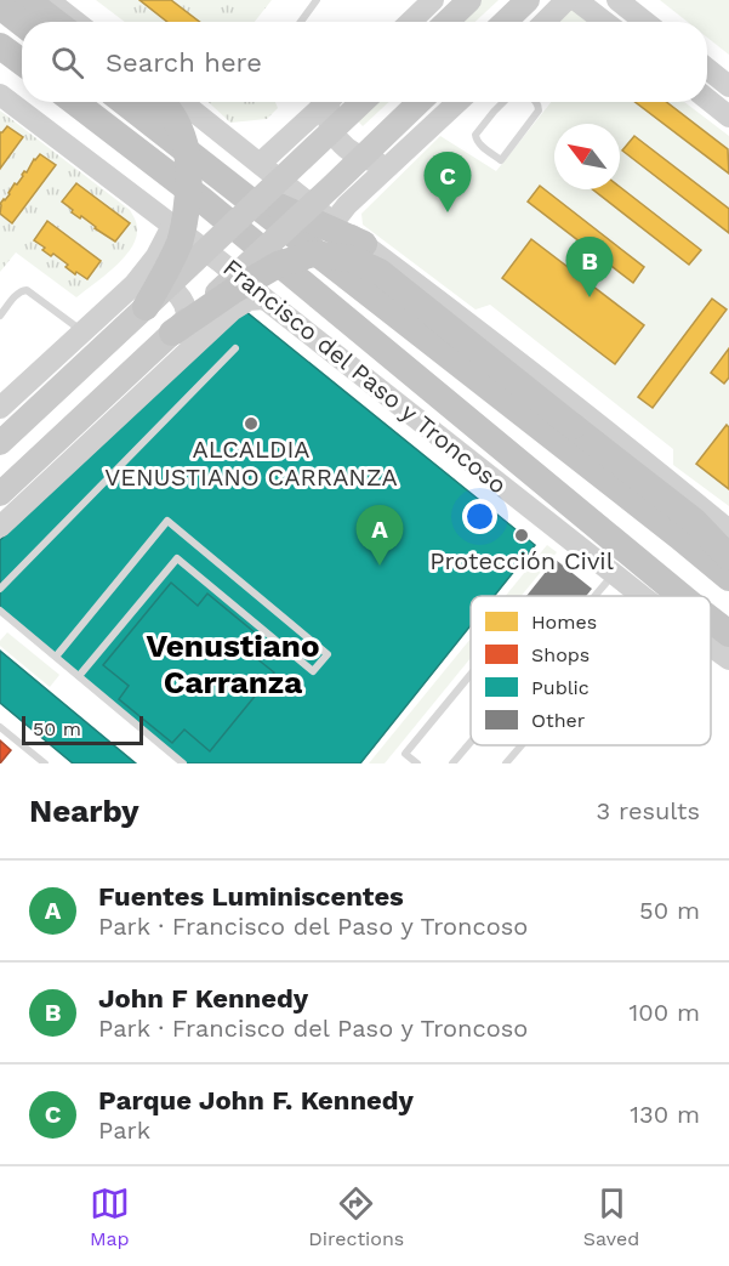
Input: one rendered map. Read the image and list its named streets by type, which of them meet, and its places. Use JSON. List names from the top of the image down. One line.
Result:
{"streets":{"highway":["Francisco del Paso y Troncoso"]},"districts":["Venustiano Carranza"],"places":["ALCALDIA VENUSTIANO CARRANZA","Protección Civil"],"legend":["Homes","Shops","Public","Other"],"scale_bar":"50 m","north":"top left","page":{"search":"Search here","pins":["C","B","A"],"scale":"50 m","heading":["Nearby","3 results"],"list":[{"mark":"A","name":"Fuentes Luminiscentes","note":"Park · Francisco del Paso y Troncoso","value":"50 m"},{"mark":"B","name":"John F Kennedy","note":"Park · Francisco del Paso y Troncoso","value":"100 m"},{"mark":"C","name":"Parque John F. Kennedy","note":"Park","value":"130 m"}],"nav":["Map","Directions","Saved"]}}
